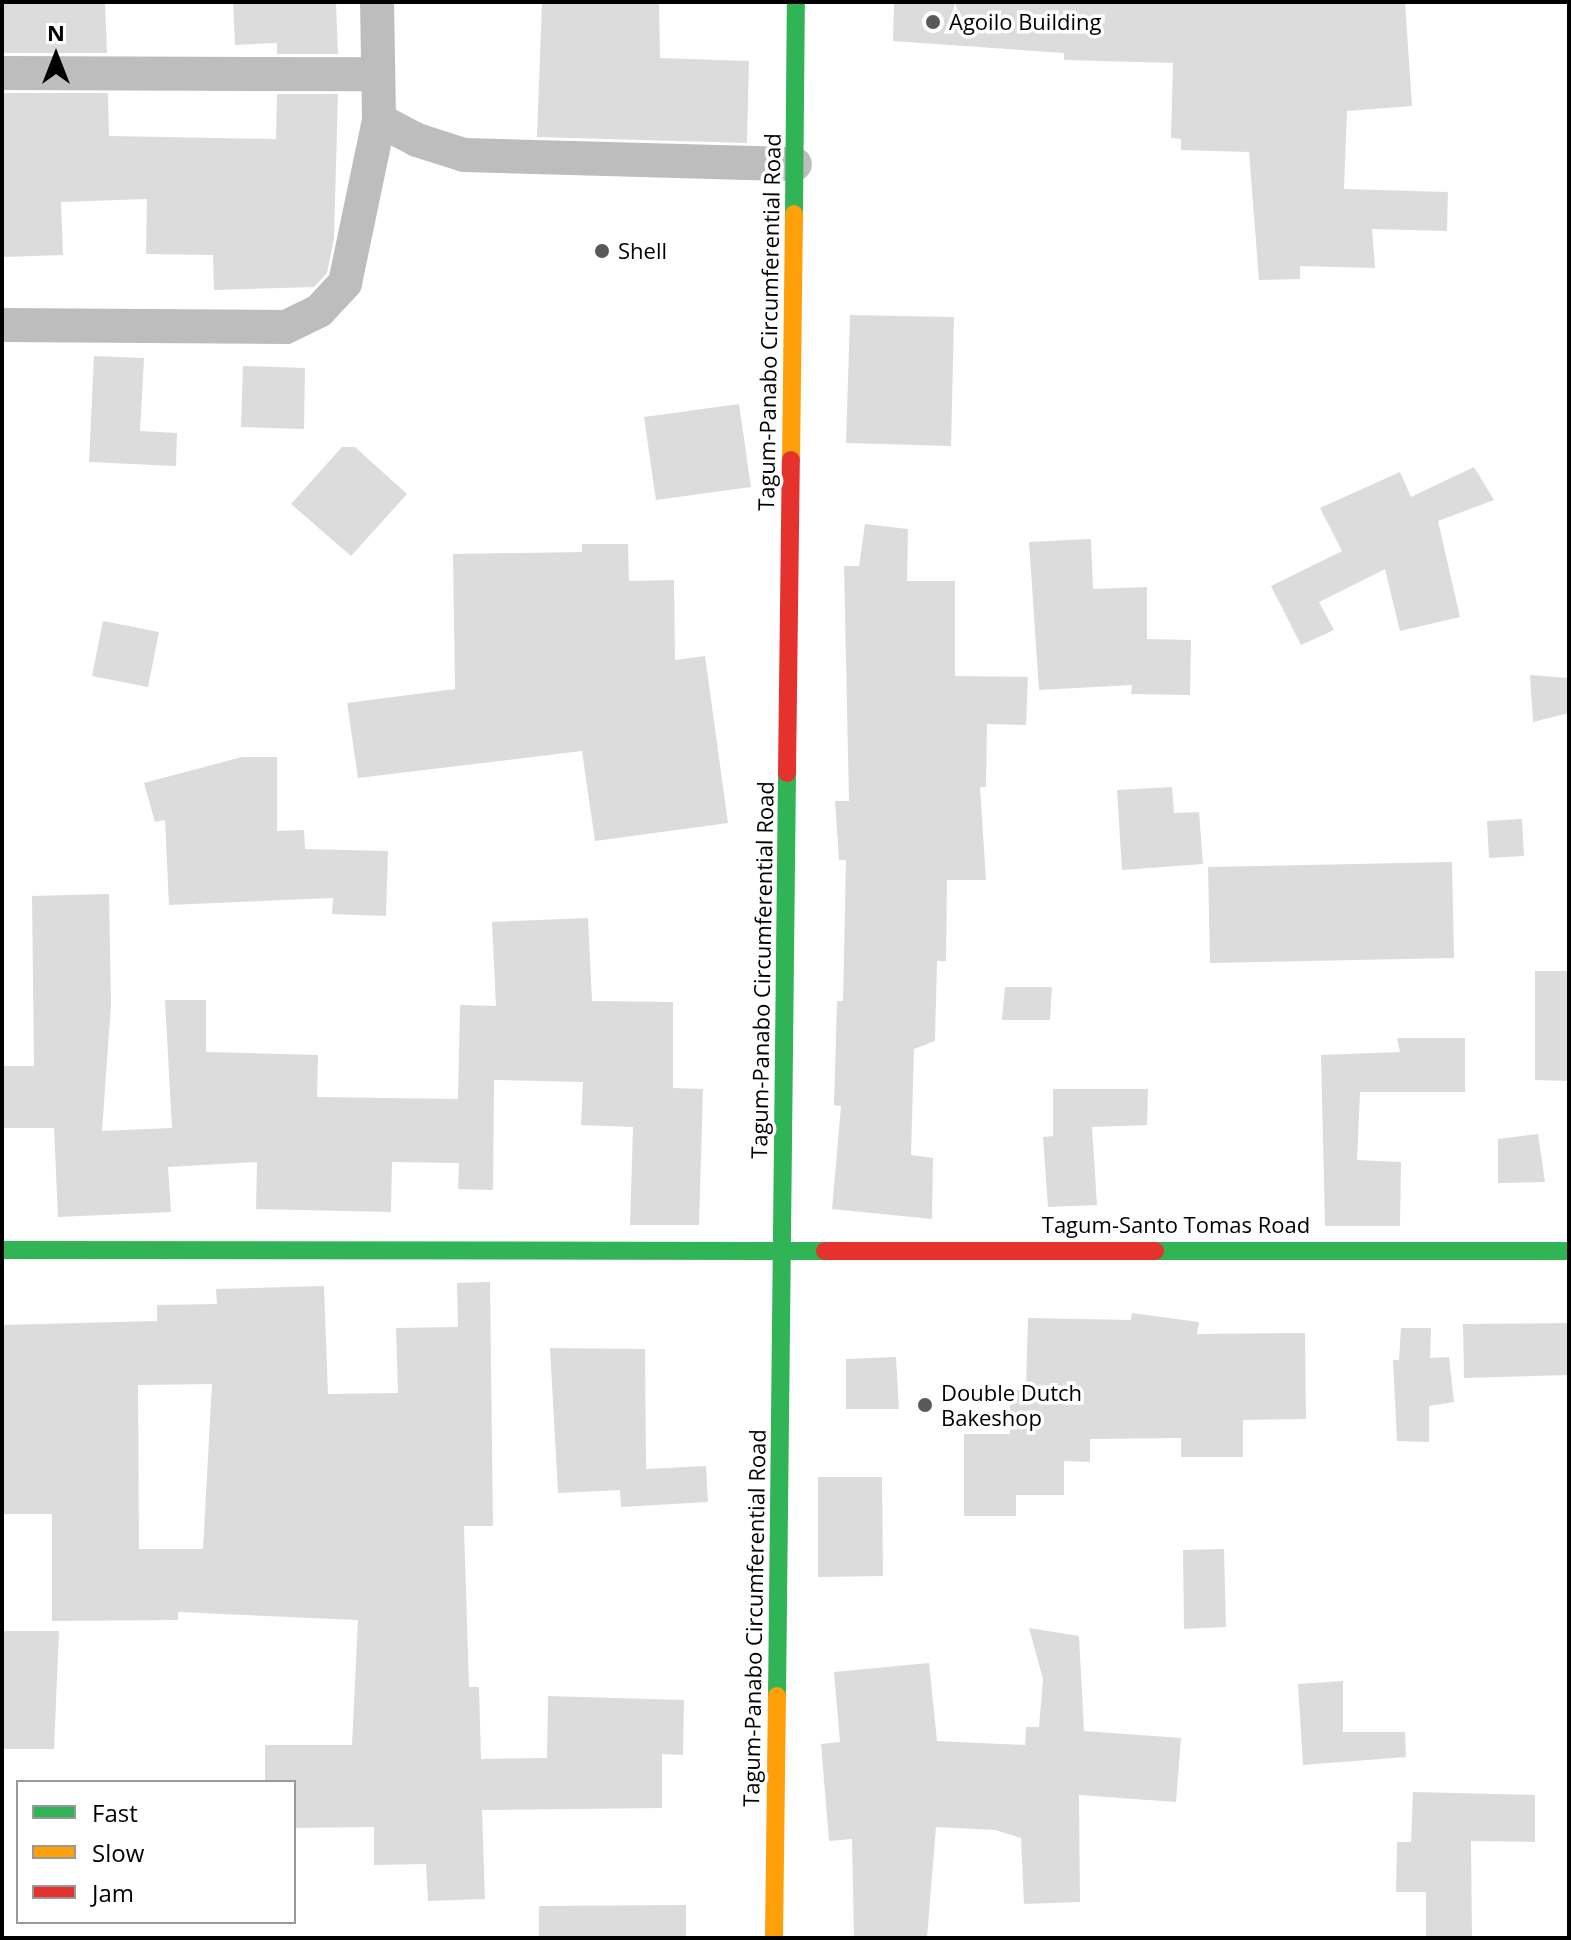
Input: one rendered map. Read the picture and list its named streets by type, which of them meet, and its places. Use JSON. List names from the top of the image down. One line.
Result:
{"streets":{"main road":["Tagum-Panabo Circumferential Road","Tagum-Santo Tomas Road"]},"crossings":[["Tagum-Panabo Circumferential Road","Tagum-Santo Tomas Road"]],"places":["Agoilo Building","Shell","Double Dutch Bakeshop"],"legend":["Fast","Slow","Jam"],"north":"top"}
